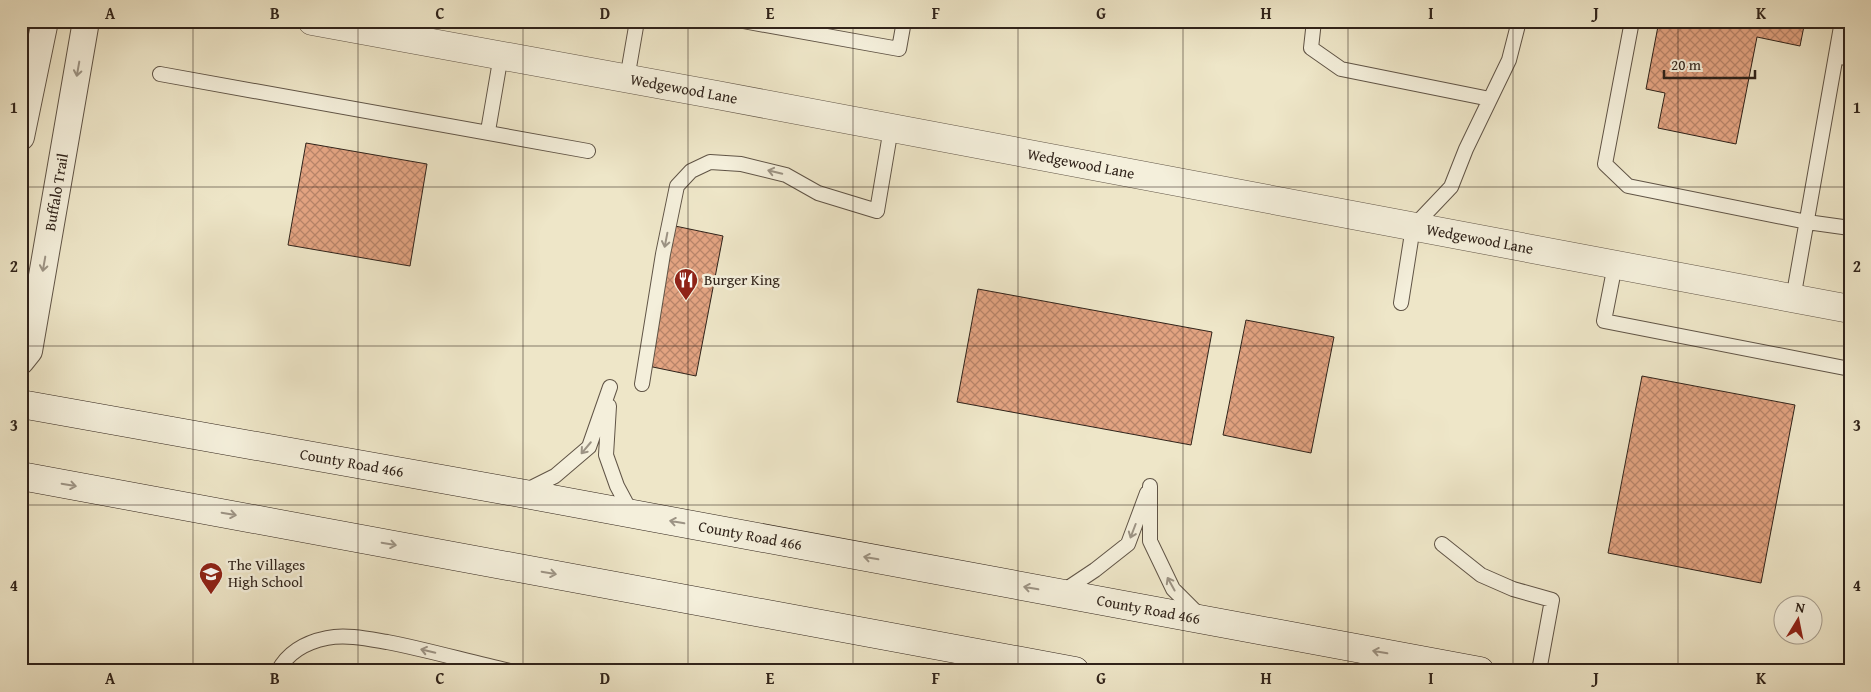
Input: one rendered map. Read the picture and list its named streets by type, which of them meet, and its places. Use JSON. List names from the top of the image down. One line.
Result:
{"streets":{"main road":["Wedgewood Lane","County Road 466"],"street":["Buffalo Trail"]},"places":{"restaurant":["Burger King"],"school or university":["The Villages High School"]},"scale_bar":"20 m","north":"top","grid":{"columns":["A","B","C","D","E","F","G","H","I","J","K"],"rows":["1","2","3","4"]}}
